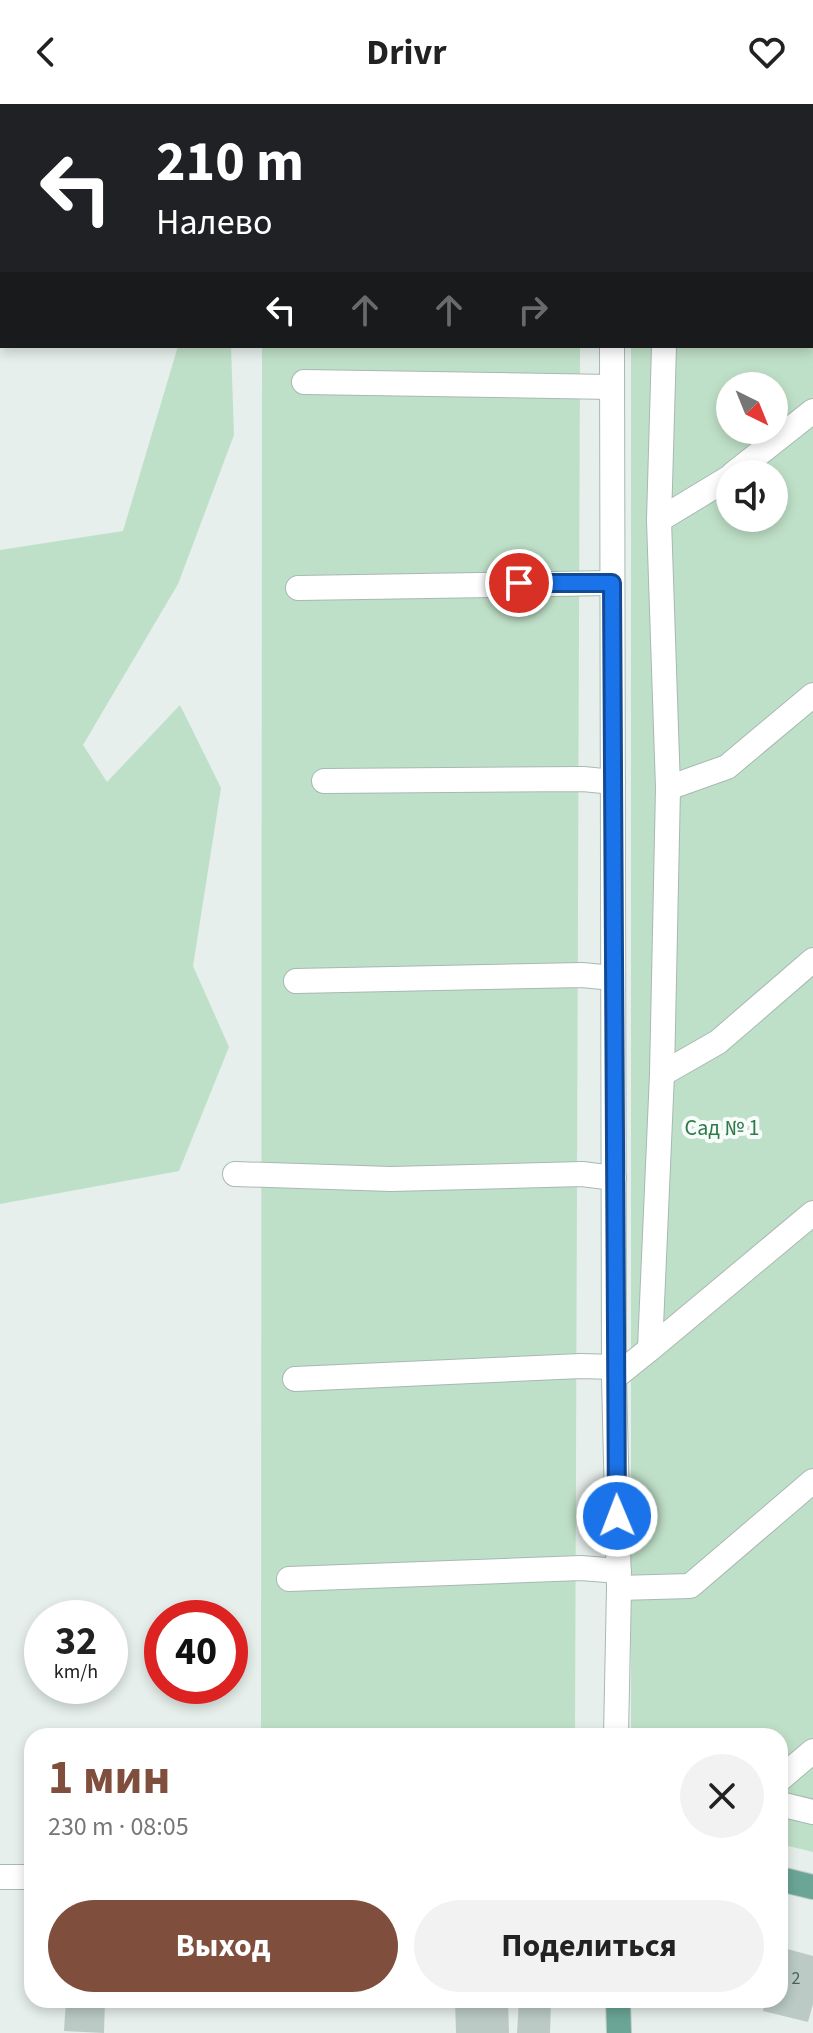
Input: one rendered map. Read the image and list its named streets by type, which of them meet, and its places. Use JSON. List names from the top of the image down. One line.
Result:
{"parks":["Сад № 1"],"house_numbers":["2"],"north":"bottom right","page":{"header":"Drivr","turn":["210 m","Налево"],"speed":"32 km/h","limit":"40","heading":["1 мин","230 m · 08:05"],"buttons":["Выход","Поделиться"]}}
